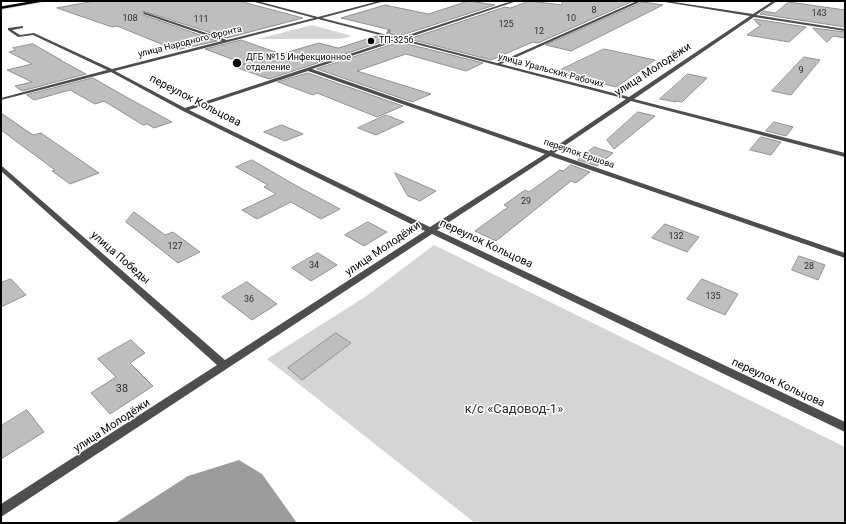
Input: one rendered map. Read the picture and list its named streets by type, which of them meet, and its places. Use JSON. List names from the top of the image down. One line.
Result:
{"streets":{"street":["улица Народного Фронта","улица Молодёжи","улица Уральских Рабочих","переулок Кольцова","переулок Ершова","улица Победы"]},"crossings":[["улица Народного Фронта","улица Уральских Рабочих"],["улица Народного Фронта","переулок Кольцова"],["улица Молодёжи","улица Уральских Рабочих"],["улица Молодёжи","переулок Кольцова"],["улица Молодёжи","переулок Ершова"],["улица Молодёжи","улица Победы"]],"parks":["к/с «Садовод-1»"],"places":["ТП-3256","ДГБ №15 Инфекционное отделение"],"house_numbers":["8","143","108","10","111","125","12","9","29","132","127","34","28","135","36","38"]}
